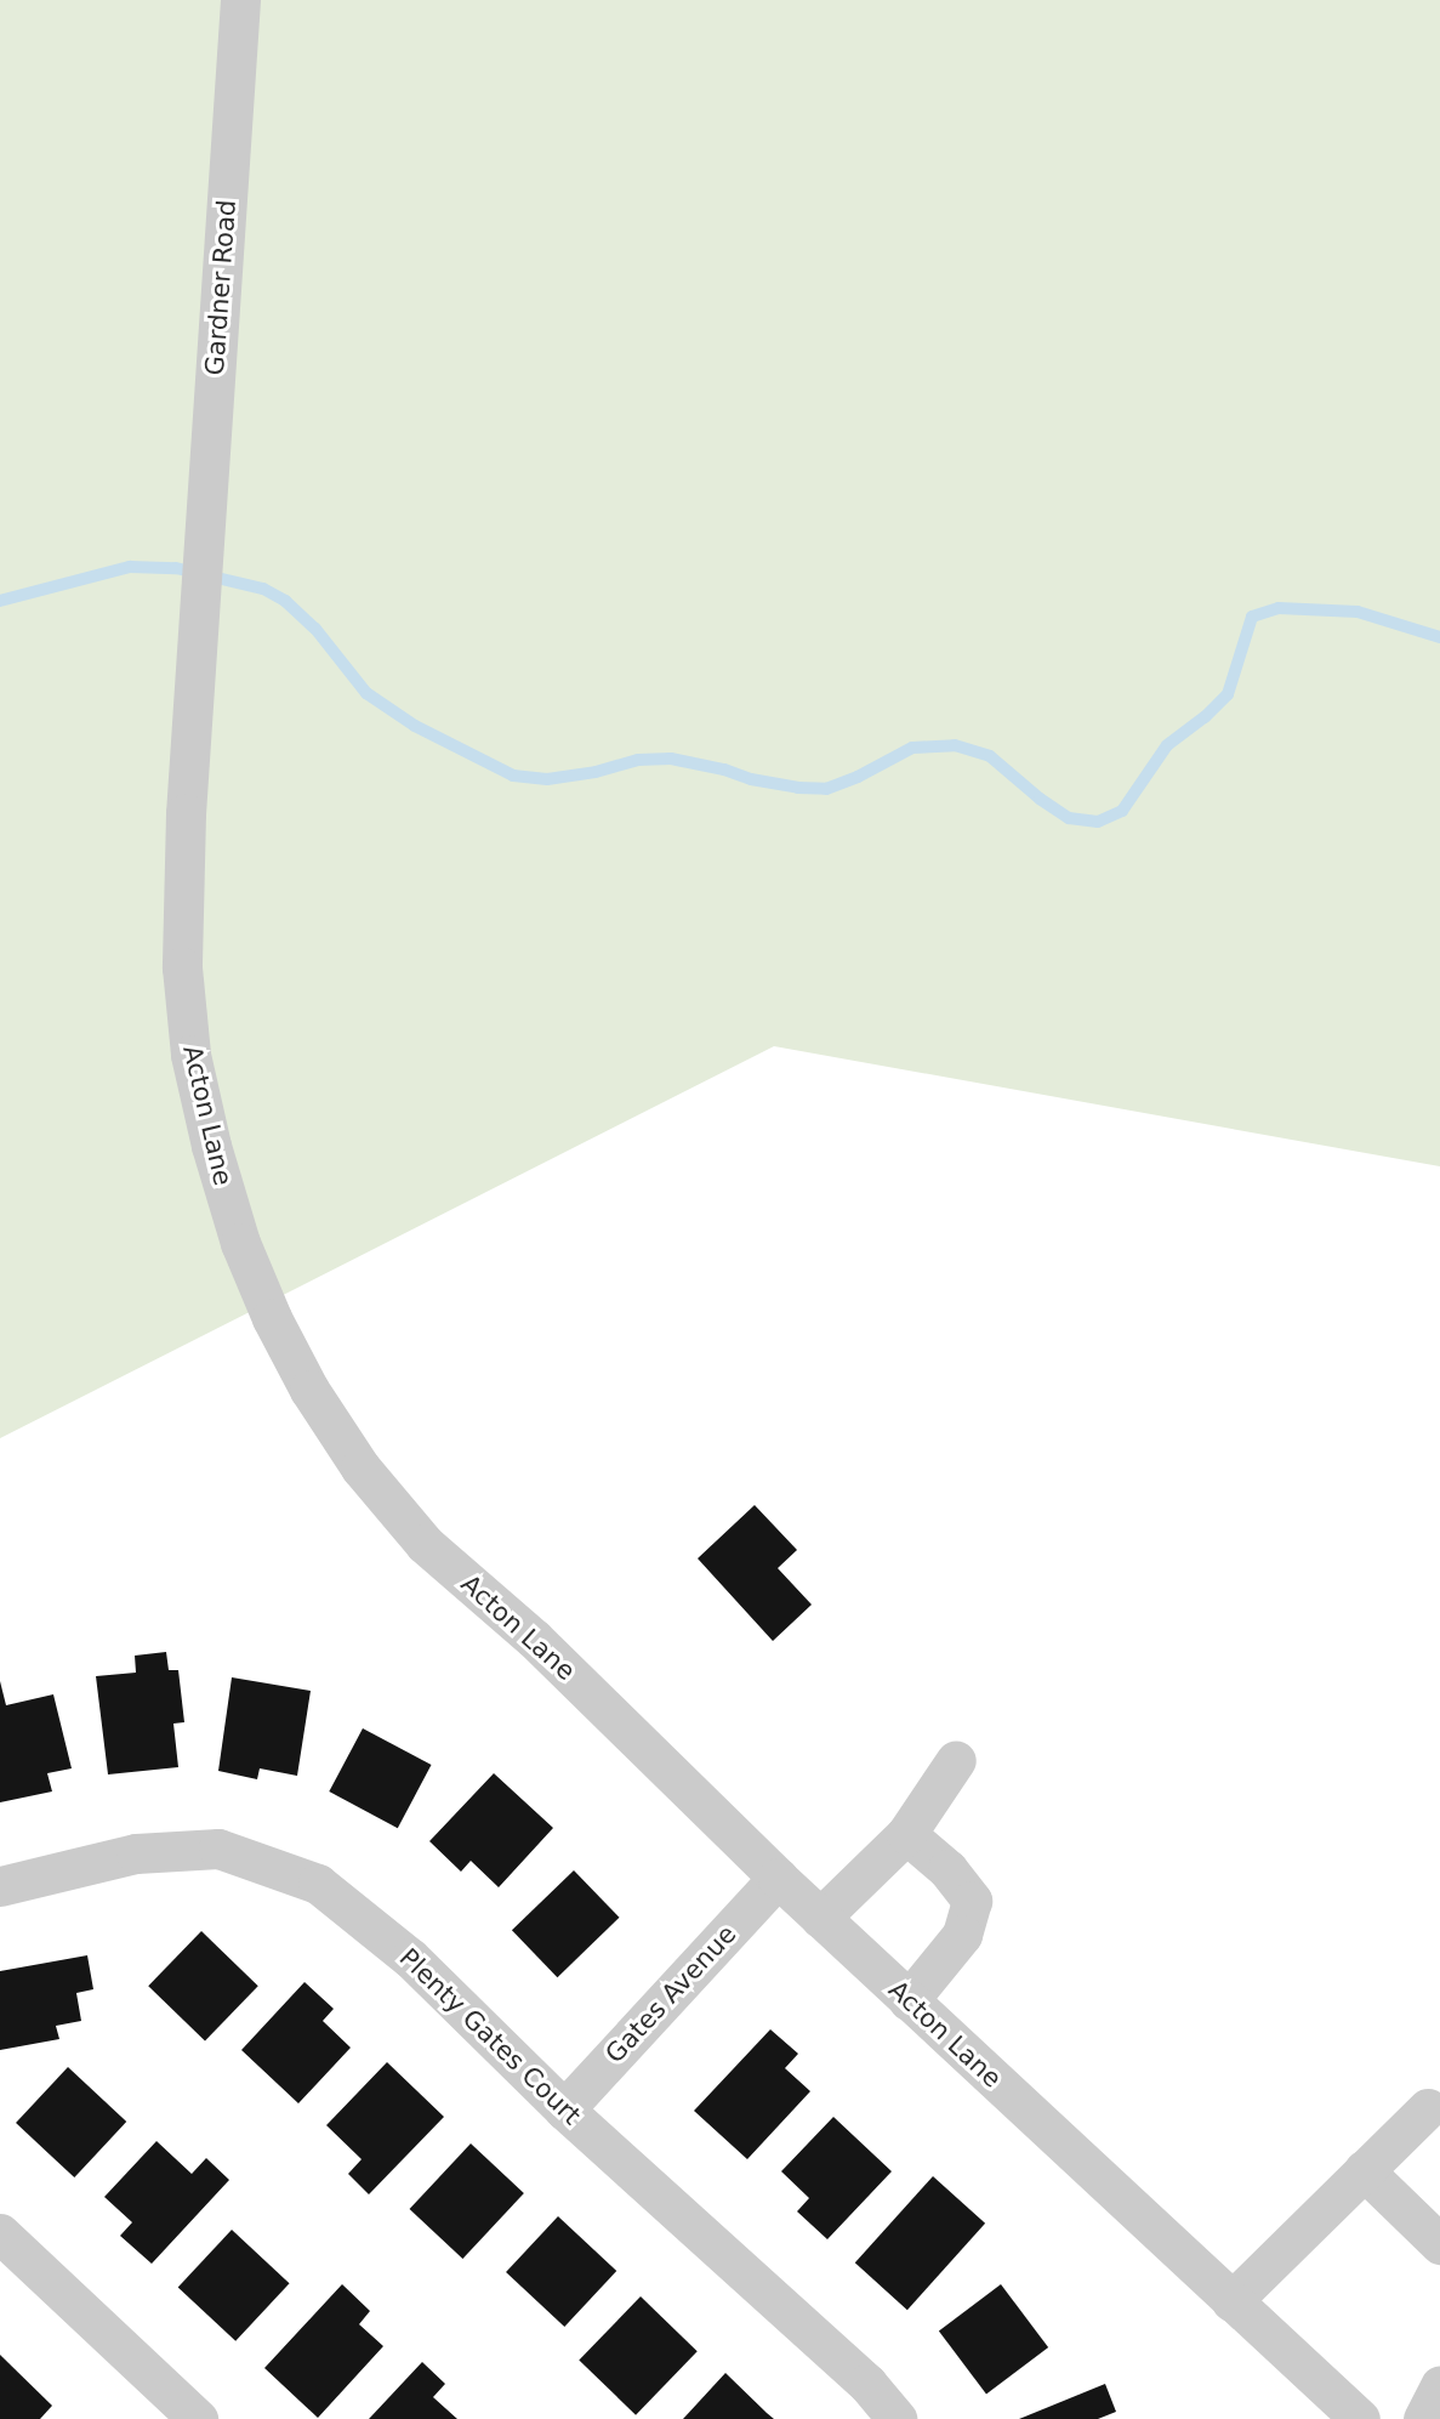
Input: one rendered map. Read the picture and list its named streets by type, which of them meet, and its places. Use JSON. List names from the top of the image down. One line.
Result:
{"streets":{"street":["Gardner Road","Acton Lane","Gates Avenue","Plenty Gates Court"]},"crossings":[["Gardner Road","Acton Lane"],["Acton Lane","Gates Avenue"],["Gates Avenue","Plenty Gates Court"]]}
